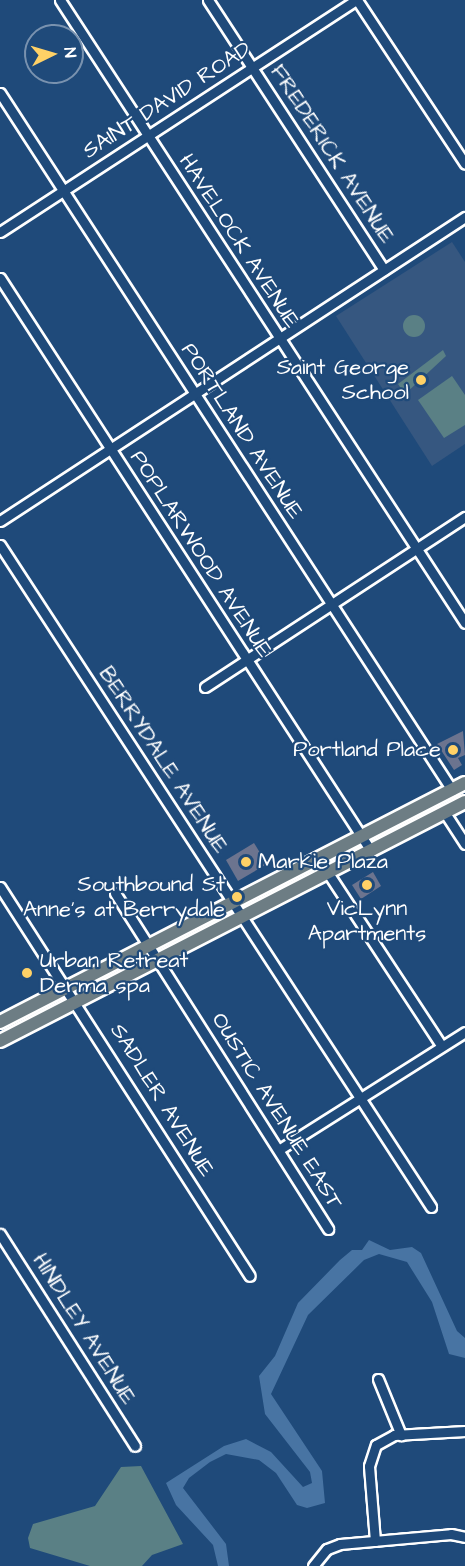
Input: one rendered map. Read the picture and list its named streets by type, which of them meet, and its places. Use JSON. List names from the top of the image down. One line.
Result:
{"streets":{"street":["SAINT DAVID ROAD","FREDERICK AVENUE","HAVELOCK AVENUE","PORTLAND AVENUE","POPLARWOOD AVENUE","BERRYDALE AVENUE","SADLER AVENUE","OUSTIC AVENUE EAST","HINDLEY AVENUE"]},"crossings":[["SAINT DAVID ROAD","FREDERICK AVENUE"],["SAINT DAVID ROAD","HAVELOCK AVENUE"],["SAINT DAVID ROAD","PORTLAND AVENUE"]],"places":["Saint George School","Portland Place","Markie Plaza","VicLynn Apartments","Southbound St Anne's at Berrydale","Urban Retreat Derma spa"],"north":"right"}
